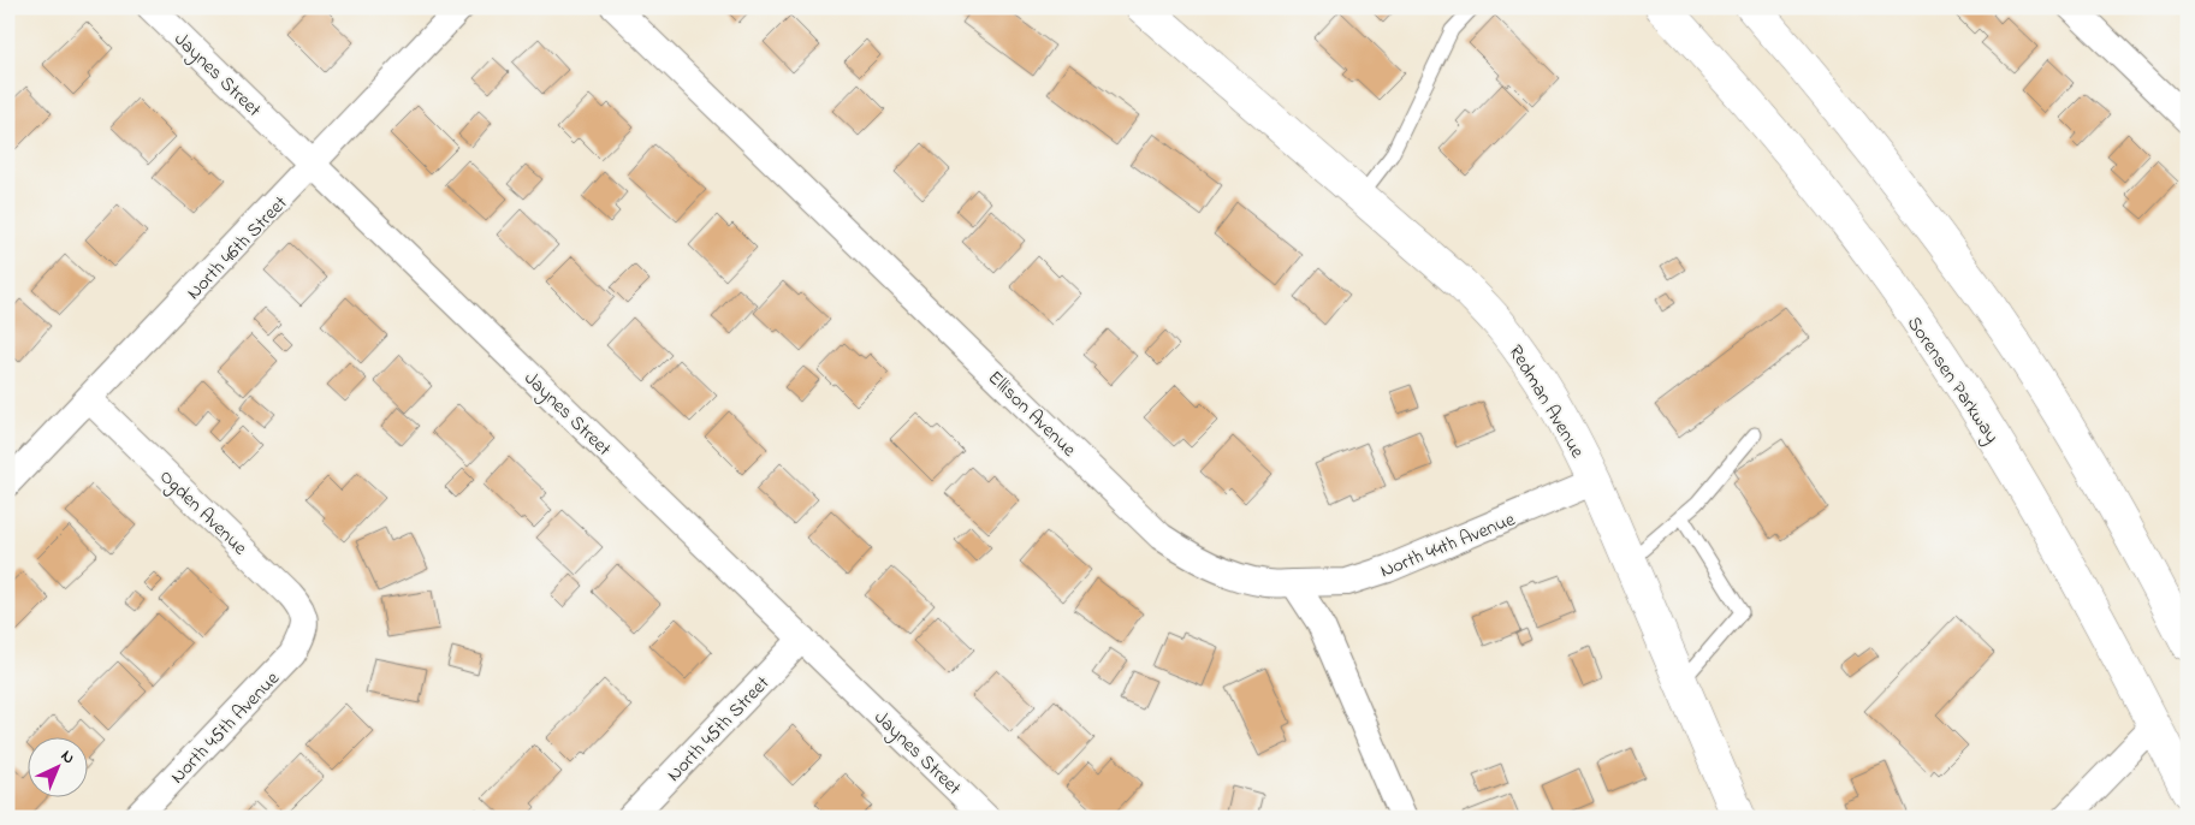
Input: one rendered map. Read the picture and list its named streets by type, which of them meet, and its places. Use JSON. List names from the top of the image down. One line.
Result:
{"streets":{"main road":["Sorensen Parkway","Redman Avenue"],"street":["Jaynes Street","North 46th Street","Ellison Avenue","Ogden Avenue","North 44th Avenue","North 45th Avenue","North 45th Street"]},"crossings":[["Jaynes Street","North 46th Street"],["Jaynes Street","North 45th Street"],["North 46th Street","Ogden Avenue"],["Redman Avenue","North 44th Avenue"],["Ellison Avenue","North 44th Avenue"],["Ogden Avenue","North 45th Avenue"]],"north":"top right"}
